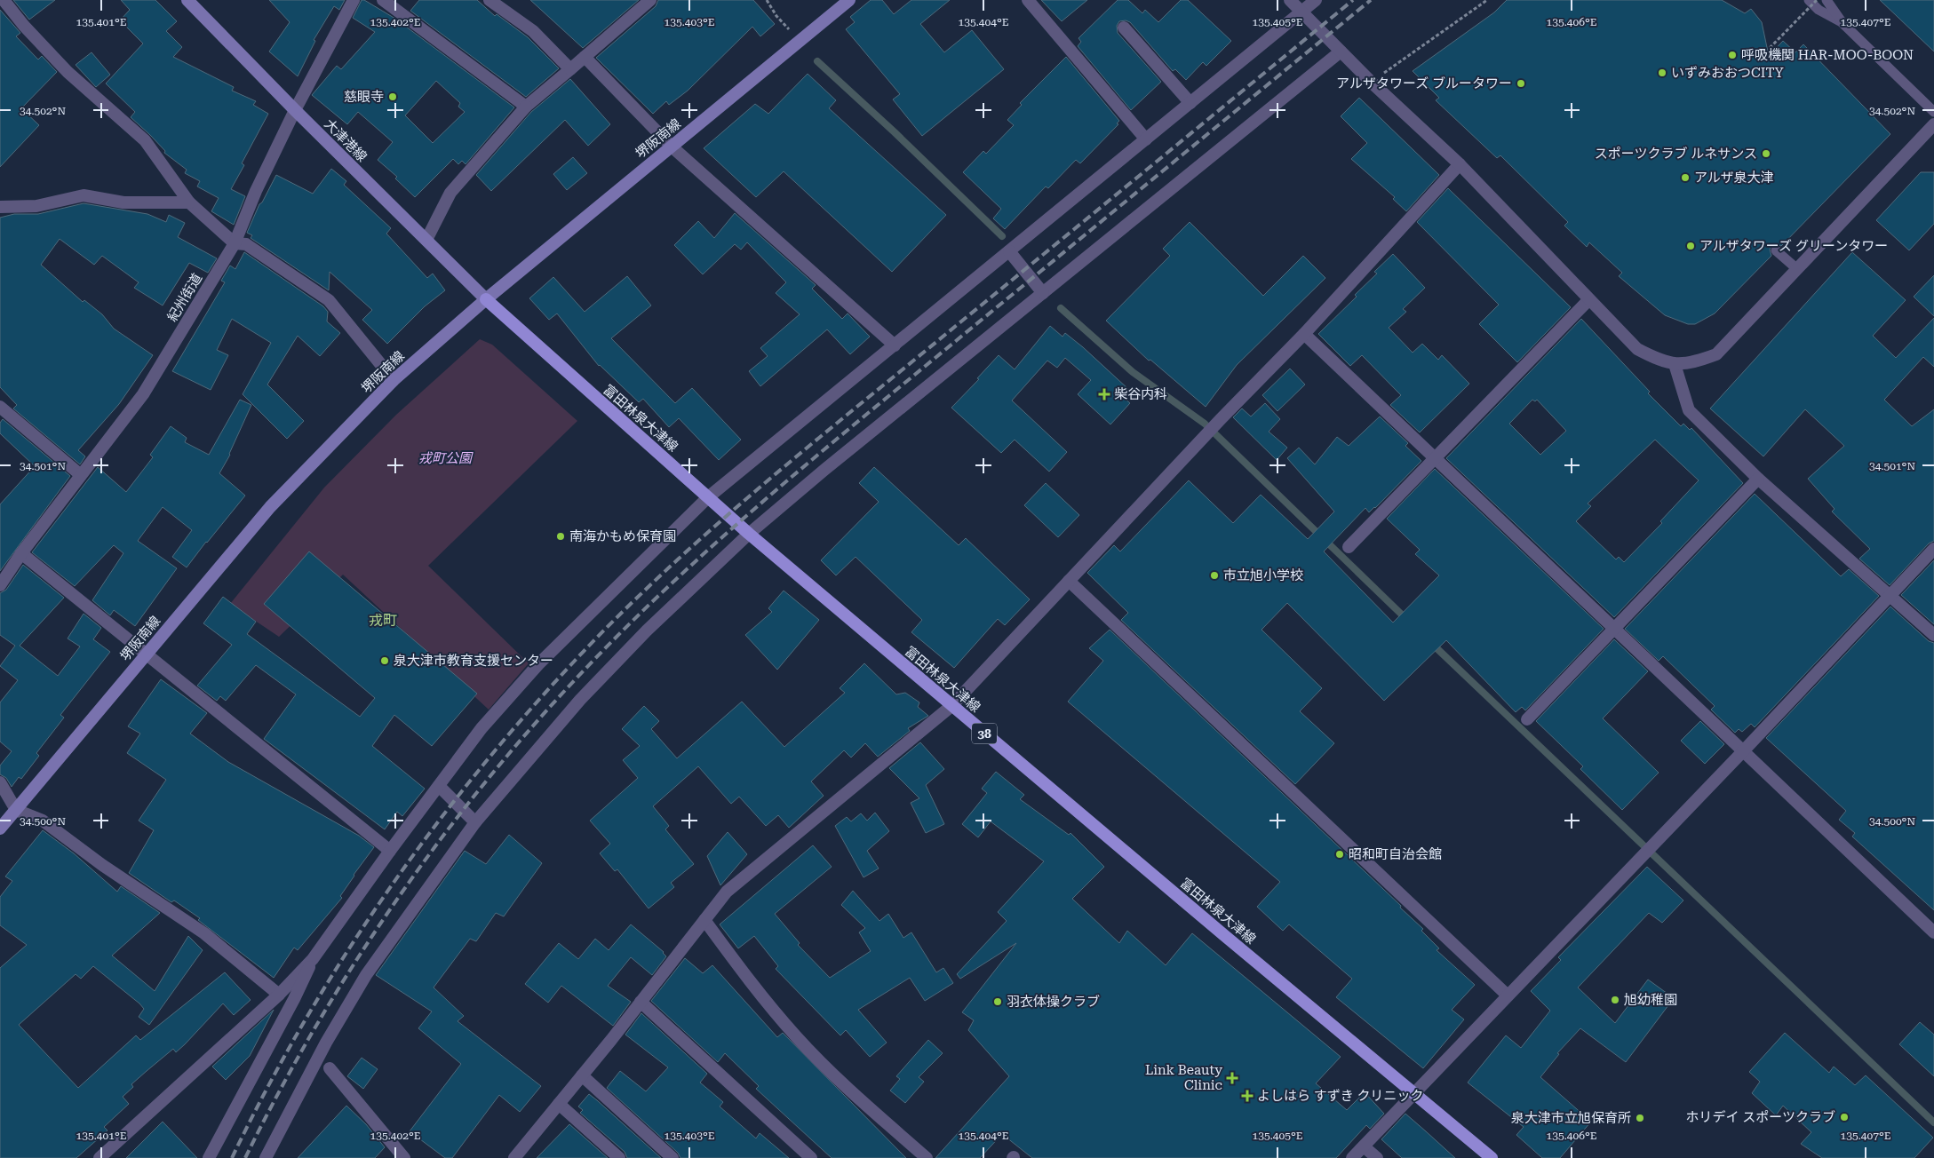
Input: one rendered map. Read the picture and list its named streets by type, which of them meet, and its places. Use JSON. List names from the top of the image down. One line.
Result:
{"streets":{"main road":["堺阪南線","大津港線","富田林泉大津線","38"],"street":["紀州街道"]},"crossings":[["堺阪南線","大津港線"],["堺阪南線","富田林泉大津線"],["大津港線","紀州街道"],["大津港線","富田林泉大津線"]],"districts":["戎町"],"parks":["戎町公園"],"places":{"other":["呼吸機関 HAR-MOO-BOON","いずみおおつCITY","アルザタワーズ ブルータワー","慈眼寺","スポーツクラブ ルネサンス","アルザ泉大津","アルザタワーズ グリーンタワー","南海かもめ保育園","市立旭小学校","泉大津市教育支援センター","昭和町自治会館","旭幼稚園","羽衣体操クラブ","ホリデイ スポーツクラブ","泉大津市立旭保育所"],"health":["柴谷内科","Link Beauty Clinic","よしはら すずき クリニック"]},"coordinates":["135.401°E","135.402°E","135.403°E","135.404°E","135.405°E","135.406°E","135.407°E","34.502°N","34.501°N","34.500°N"]}
